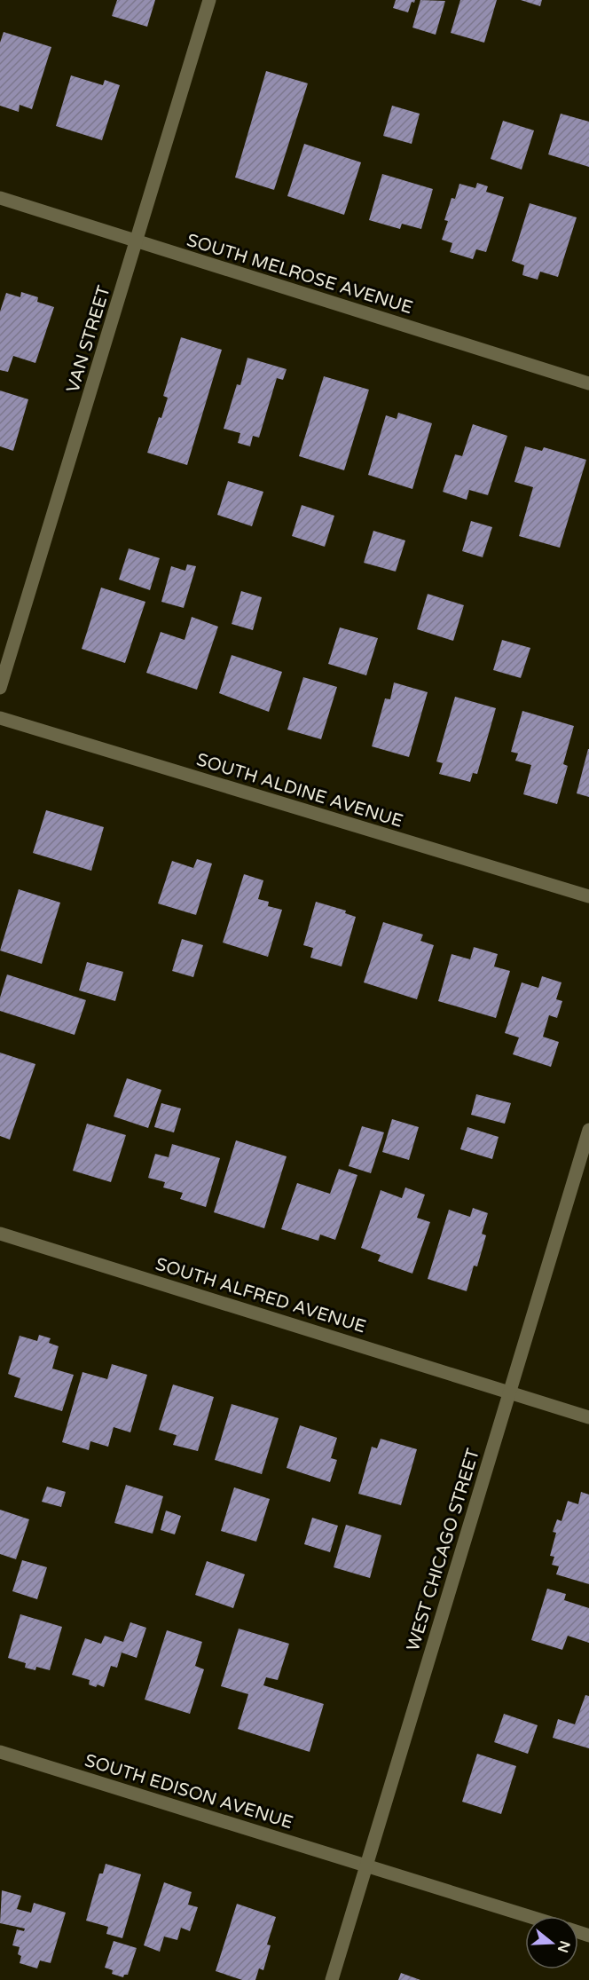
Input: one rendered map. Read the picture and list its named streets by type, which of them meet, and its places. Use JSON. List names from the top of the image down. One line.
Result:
{"streets":{"street":["SOUTH MELROSE AVENUE","VAN STREET","SOUTH ALDINE AVENUE","SOUTH ALFRED AVENUE","WEST CHICAGO STREET","SOUTH EDISON AVENUE"]},"crossings":[["SOUTH MELROSE AVENUE","VAN STREET"],["SOUTH ALFRED AVENUE","WEST CHICAGO STREET"],["WEST CHICAGO STREET","SOUTH EDISON AVENUE"]],"north":"right"}
